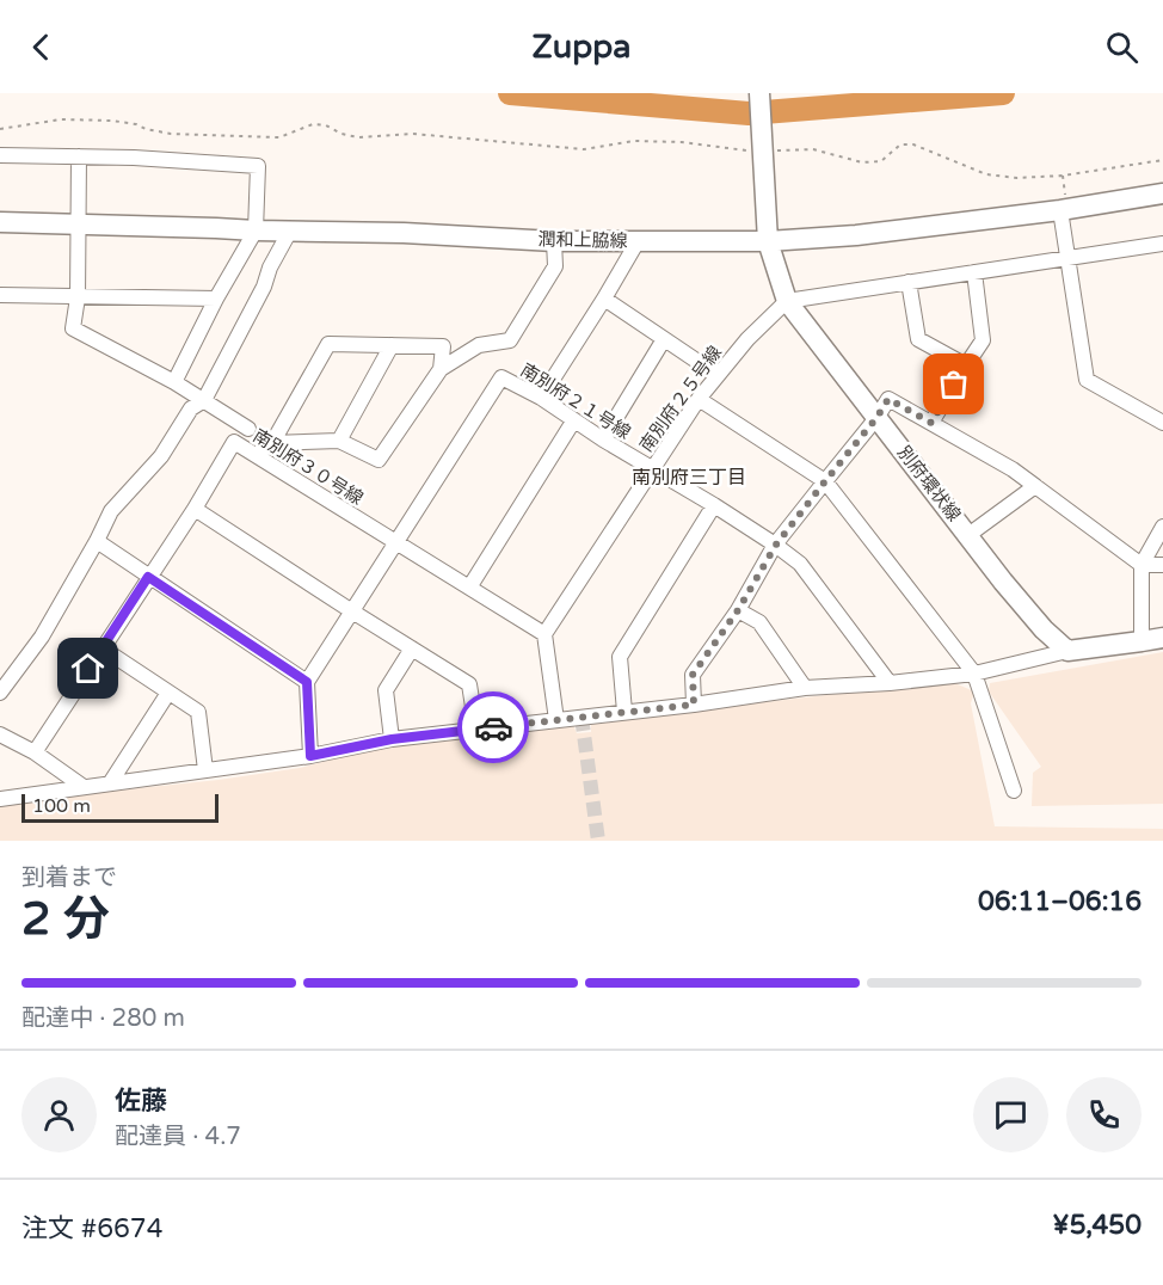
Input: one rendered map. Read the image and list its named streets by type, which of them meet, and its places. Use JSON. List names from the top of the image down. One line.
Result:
{"streets":{"street":["潤和上脇線","南別府２５号線","南別府２１号線","南別府３０号線","別府環状線"]},"crossings":[["潤和上脇線","別府環状線"],["南別府２５号線","南別府２１号線"],["南別府２５号線","南別府３０号線"],["南別府２５号線","別府環状線"],["南別府２１号線","南別府３０号線"]],"districts":["南別府三丁目"],"scale_bar":"100 m","page":{"header":"Zuppa","scale":"100 m","heading":["2 分","到着まで","06:11–06:16"],"panel":["佐藤","配達員 · 4.7","注文 #6674","¥5,450"],"bar":"配達中 · 280 m"}}
